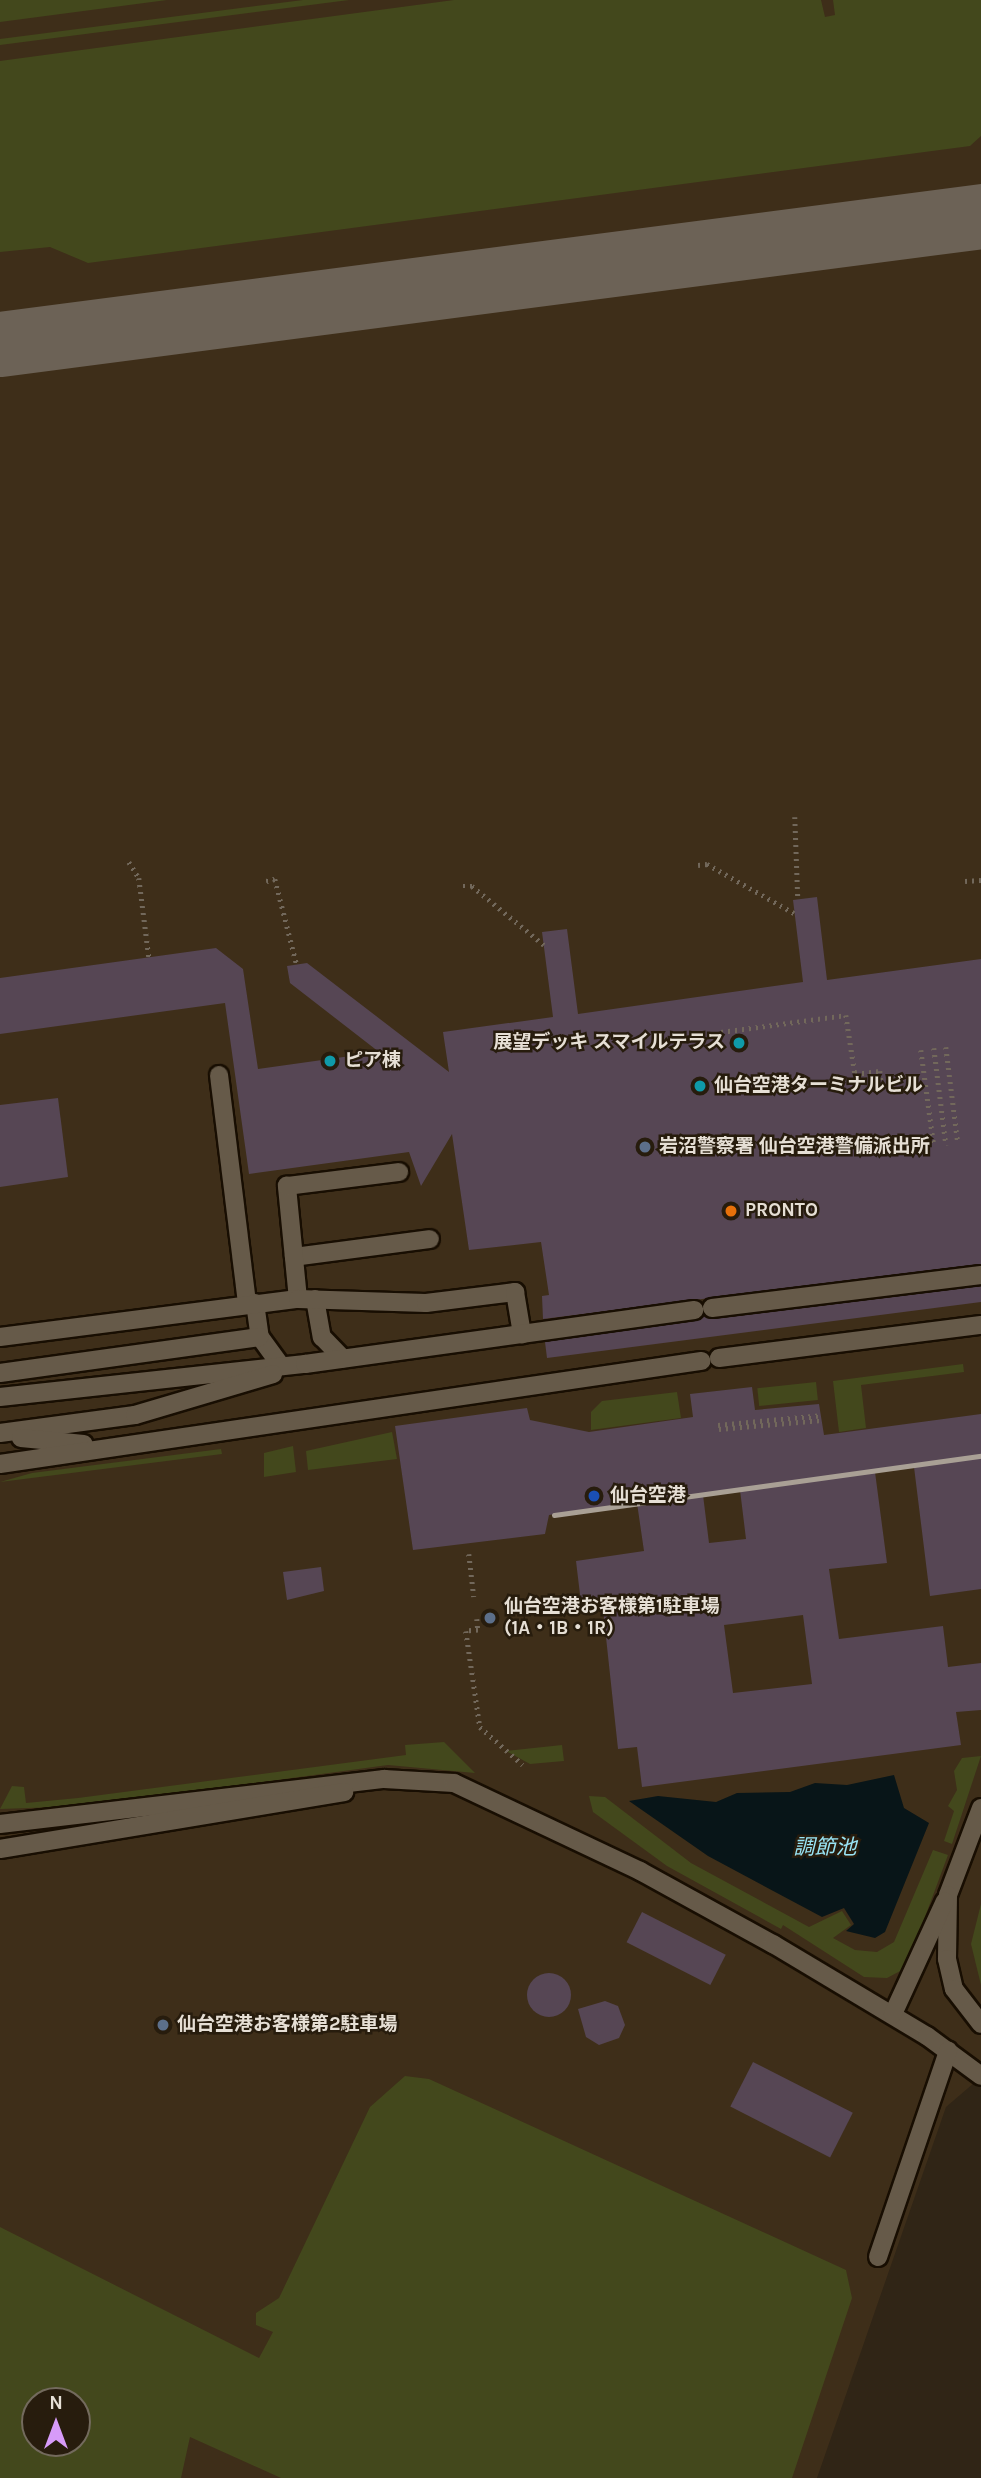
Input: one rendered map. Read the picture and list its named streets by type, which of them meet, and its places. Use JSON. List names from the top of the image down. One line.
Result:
{"water":["調節池"],"places":["展望デッキ スマイルテラス","ピア棟","仙台空港ターミナルビル","岩沼警察署 仙台空港警備派出所","PRONTO","仙台空港","仙台空港お客様第1駐車場 (1A・1B・1R)","仙台空港お客様第2駐車場"],"north":"top"}
